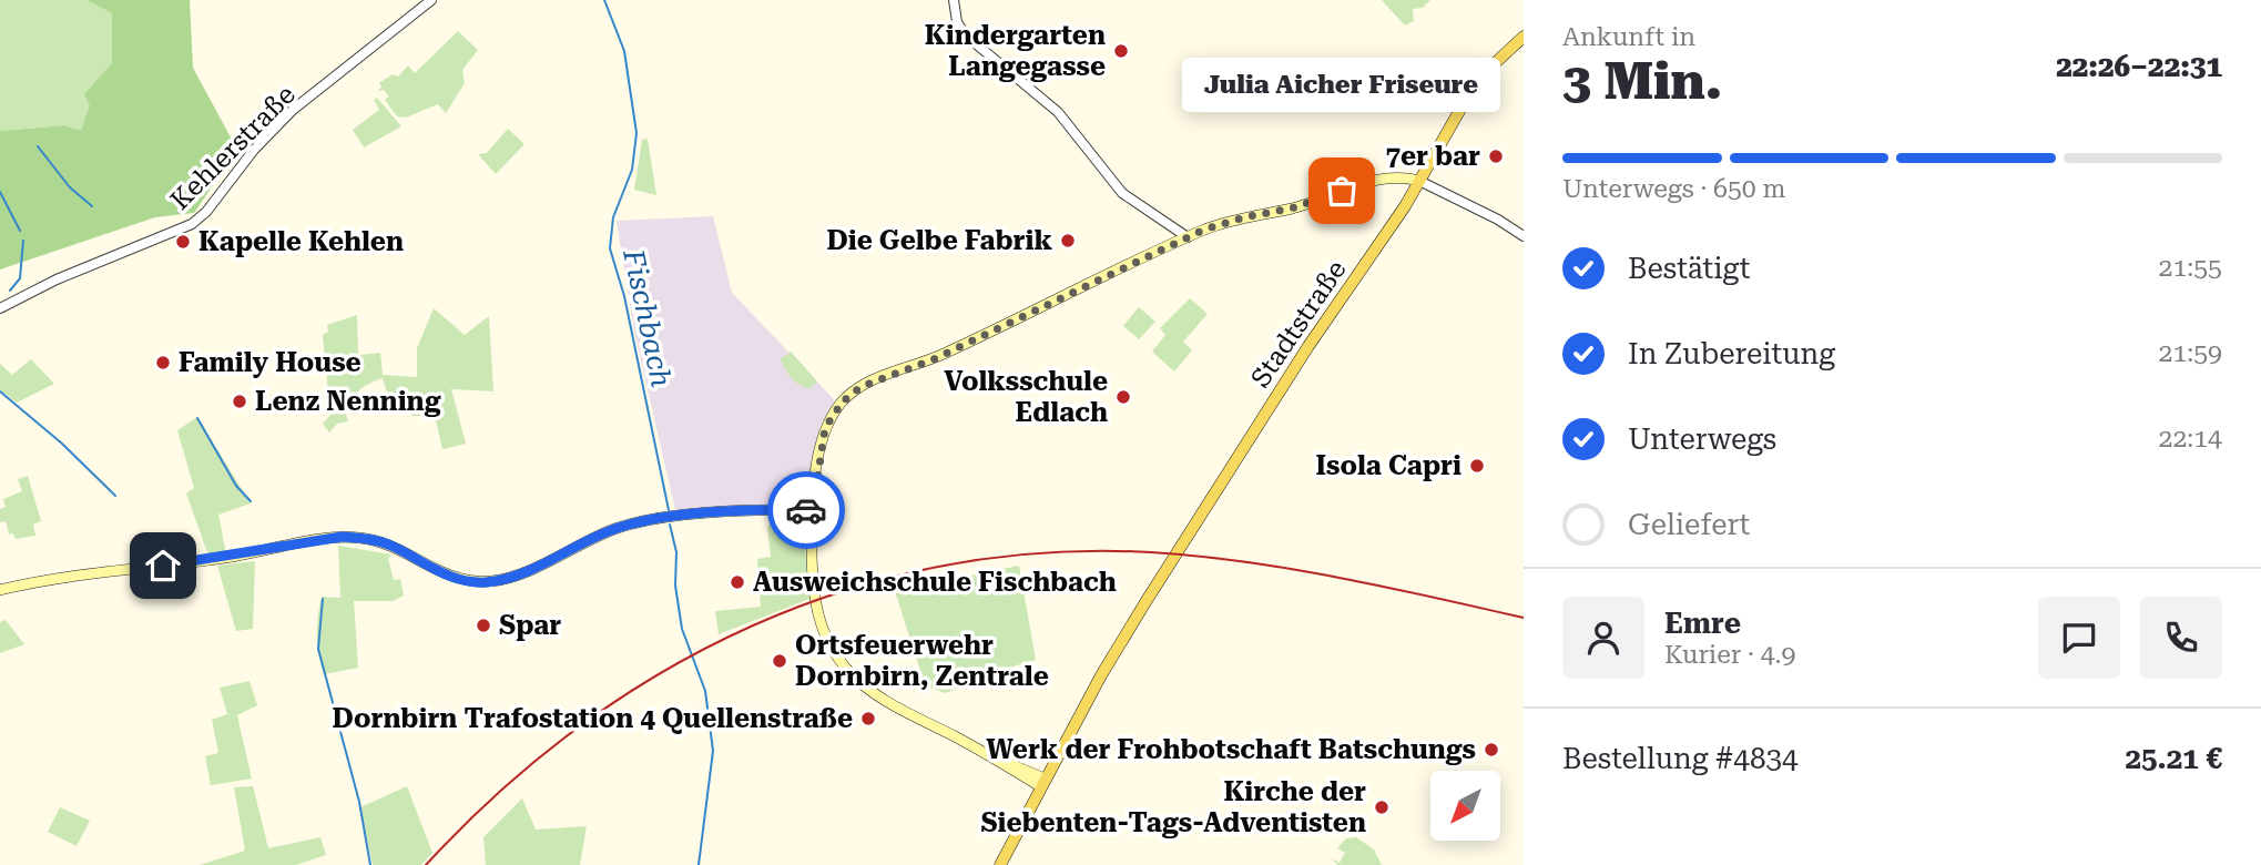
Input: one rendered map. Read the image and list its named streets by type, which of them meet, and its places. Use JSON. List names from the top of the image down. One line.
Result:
{"streets":{"main road":["Stadtstraße"],"street":["Kehlerstraße"]},"water":["Fischbach"],"places":["Kindergarten Langegasse","7er bar","Julia Aicher Friseure","Die Gelbe Fabrik","Kapelle Kehlen","Family House","Volksschule Edlach","Lenz Nenning","Isola Capri","Ausweichschule Fischbach","Spar","Ortsfeuerwehr Dornbirn, Zentrale","Dornbirn Trafostation 4 Quellenstraße","Werk der Frohbotschaft Batschungs","Kirche der Siebenten-Tags-Adventisten"],"north":"bottom left","page":{"heading":["3 Min.","Ankunft in","22:26–22:31"],"panel":["Emre","Kurier · 4.9","Bestellung #4834","25.21 €"],"bubble":"Julia Aicher Friseure","bar":"Unterwegs · 650 m","list":[["Bestätigt","21:55"],["In Zubereitung","21:59"],["Unterwegs","22:14"],"Geliefert"]}}
